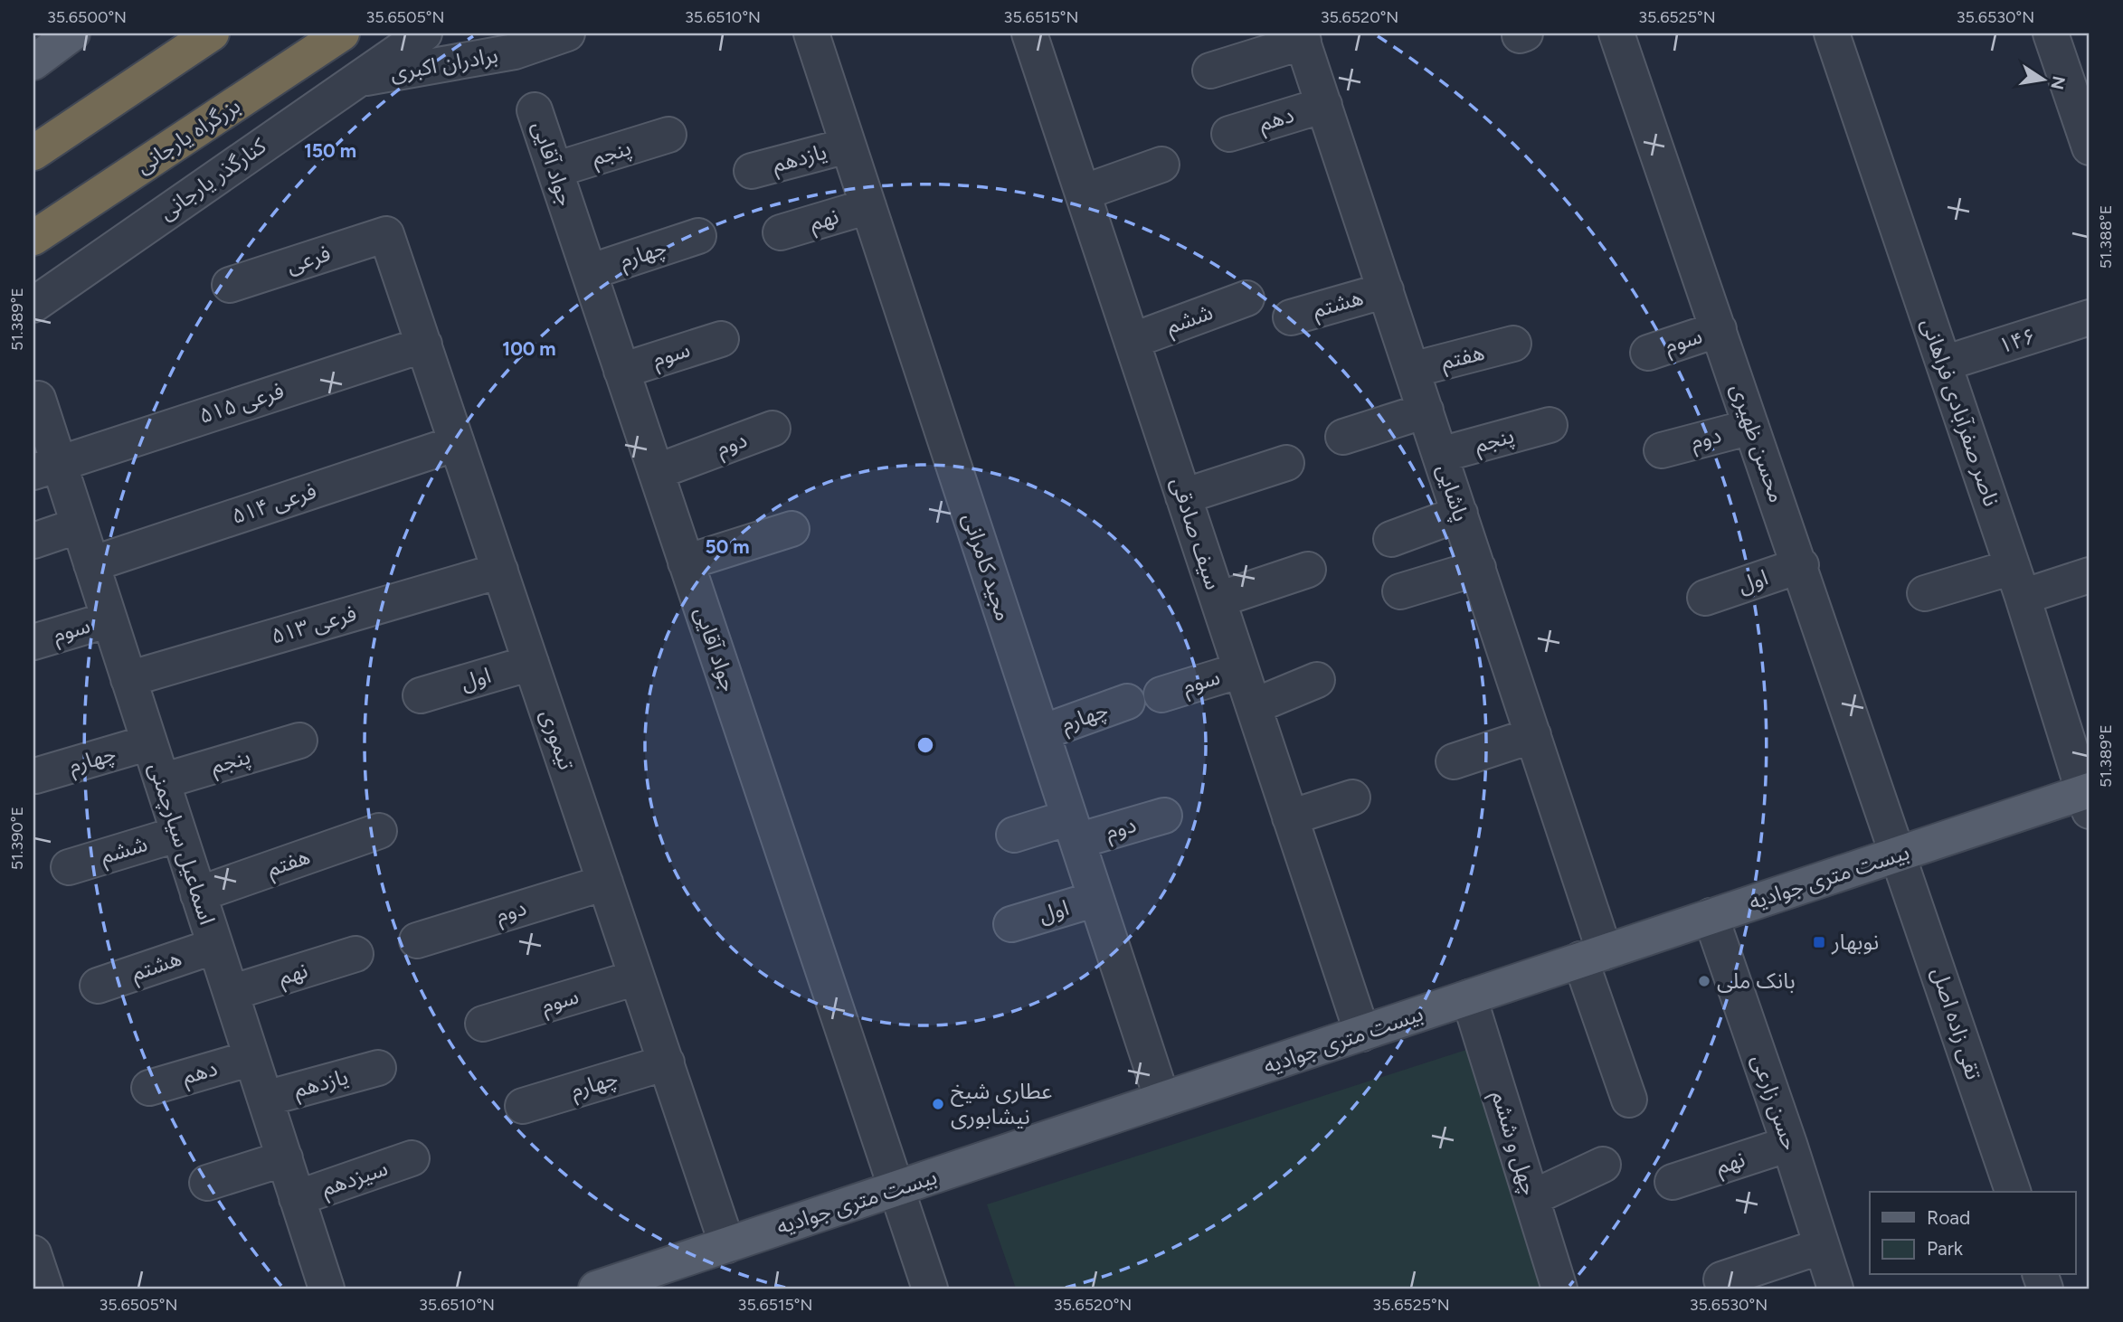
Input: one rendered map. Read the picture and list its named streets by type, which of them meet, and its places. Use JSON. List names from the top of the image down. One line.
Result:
{"streets":{"highway":["بزرگراه یارجانی"],"main road":["بیست متری جوادیه"],"street":["برادران اکبری","دهم","پنجم","یازدهم","جواد آقایی","کنارگذر یارجانی","نهم","چهارم","فرعی","هشتم","ششم","سوم","۱۴۶","هفتم","فرعی ۵۱۵","ناصر صفرآبادی فراهانی","دوم","محسن ظهیری","پاشایی","فرعی ۵۱۴","سیف صادقی","مجید کامرانی","اول","فرعی ۵۱۳","تیموری","اسماعیل سیارچمنی","تقی زاده اصل","حسن زارعی","چهل و ششم","سیزدهم"]},"crossings":[["برادران اکبری","کنارگذر یارجانی"],["دهم","پاشایی"],["دهم","اسماعیل سیارچمنی"],["پنجم","جواد آقایی"],["پنجم","پاشایی"],["پنجم","اسماعیل سیارچمنی"],["یازدهم","مجید کامرانی"],["یازدهم","اسماعیل سیارچمنی"],["جواد آقایی","چهارم"],["جواد آقایی","سوم"],["جواد آقایی","دوم"],["جواد آقایی","بیست متری جوادیه"],["نهم","مجید کامرانی"],["نهم","اسماعیل سیارچمنی"],["نهم","حسن زارعی"],["چهارم","مجید کامرانی"],["چهارم","تیموری"],["چهارم","اسماعیل سیارچمنی"],["فرعی","تیموری"],["هشتم","پاشایی"],["هشتم","اسماعیل سیارچمنی"],["ششم","سیف صادقی"],["ششم","اسماعیل سیارچمنی"],["سوم","محسن ظهیری"],["سوم","سیف صادقی"],["سوم","تیموری"],["سوم","اسماعیل سیارچمنی"],["۱۴۶","ناصر صفرآبادی فراهانی"],["هفتم","پاشایی"],["هفتم","اسماعیل سیارچمنی"],["فرعی ۵۱۵","تیموری"],["فرعی ۵۱۵","اسماعیل سیارچمنی"],["ناصر صفرآبادی فراهانی","بیست متری جوادیه"],["دوم","محسن ظهیری"],["دوم","مجید کامرانی"],["دوم","تیموری"],["محسن ظهیری","اول"],["محسن ظهیری","بیست متری جوادیه"],["محسن ظهیری","تقی زاده اصل"],["پاشایی","بیست متری جوادیه"],["فرعی ۵۱۴","تیموری"],["فرعی ۵۱۴","اسماعیل سیارچمنی"],["سیف صادقی","بیست متری جوادیه"],["مجید کامرانی","اول"],["مجید کامرانی","بیست متری جوادیه"],["اول","تیموری"],["فرعی ۵۱۳","تیموری"],["فرعی ۵۱۳","اسماعیل سیارچمنی"],["تیموری","بیست متری جوادیه"],["اسماعیل سیارچمنی","سیزدهم"],["بیست متری جوادیه","تقی زاده اصل"],["بیست متری جوادیه","حسن زارعی"],["بیست متری جوادیه","چهل و ششم"]],"places":{"transit":["نوبهار"],"other":["بانک ملی","عطاری شیخ نیشابوری"]},"legend":["Road","Park"],"north":"right","coordinates":["35.6500°N","35.6505°N","35.6510°N","35.6515°N","35.6520°N","35.6525°N","35.6530°N","51.388°E","51.389°E","51.390°E"],"rings":["150 m","100 m","50 m"]}
